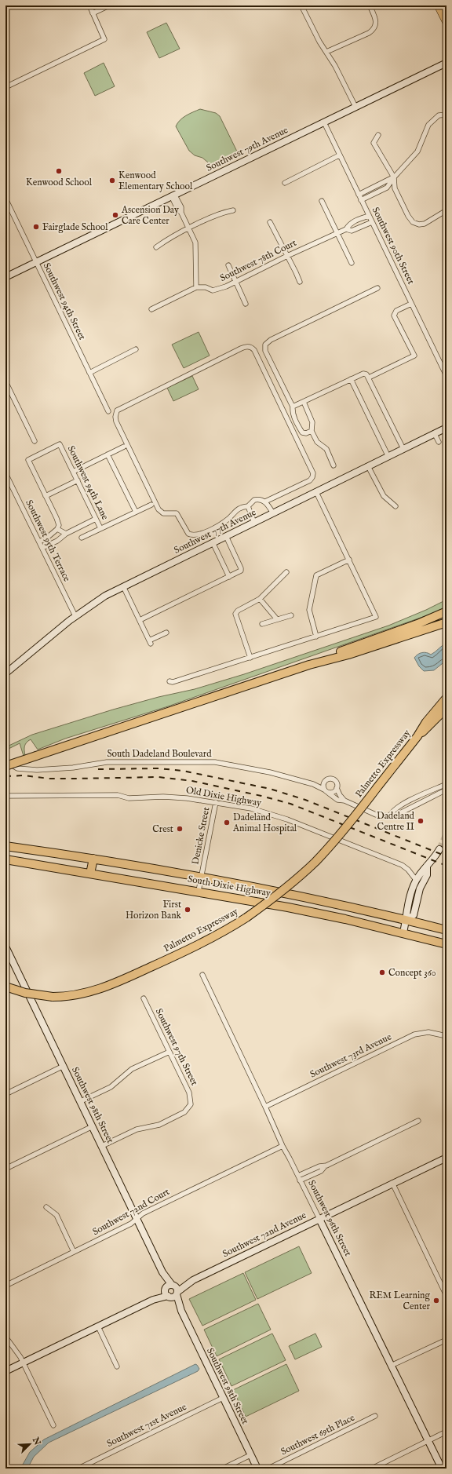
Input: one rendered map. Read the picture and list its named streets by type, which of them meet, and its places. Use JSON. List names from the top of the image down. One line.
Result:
{"streets":{"highway":["Palmetto Expressway","South Dixie Highway"],"street":["Southwest 79th Avenue","Southwest 90th Street","Southwest 78th Court","Southwest 94th Street","Southwest 94th Lane","Southwest 77th Avenue","Southwest 95th Terrace","South Dadeland Boulevard","Old Dixie Highway","Denicke Street","Southwest 97th Street","Southwest 73rd Avenue","Southwest 98th Street","Southwest 72nd Court","Southwest 96th Street","Southwest 72nd Avenue","Southwest 71st Avenue","Southwest 69th Place"]},"crossings":[["Southwest 79th Avenue","Southwest 90th Street"],["Southwest 79th Avenue","Southwest 94th Street"],["Southwest 90th Street","Southwest 78th Court"],["Southwest 77th Avenue","Southwest 95th Terrace"],["Old Dixie Highway","Denicke Street"],["Denicke Street","South Dixie Highway"],["Southwest 97th Street","Southwest 98th Street"],["Southwest 73rd Avenue","Southwest 96th Street"],["Southwest 98th Street","Southwest 72nd Court"],["Southwest 98th Street","Southwest 72nd Avenue"],["Southwest 98th Street","Southwest 71st Avenue"],["Southwest 72nd Court","Southwest 96th Street"],["Southwest 96th Street","Southwest 72nd Avenue"]],"places":["Kenwood School","Kenwood Elementary School","Ascension Day Care Center","Fairglade School","Dadeland Centre II","Dadeland Animal Hospital","Crest","First Horizon Bank","Concept 360","REM Learning Center"],"north":"top right"}
